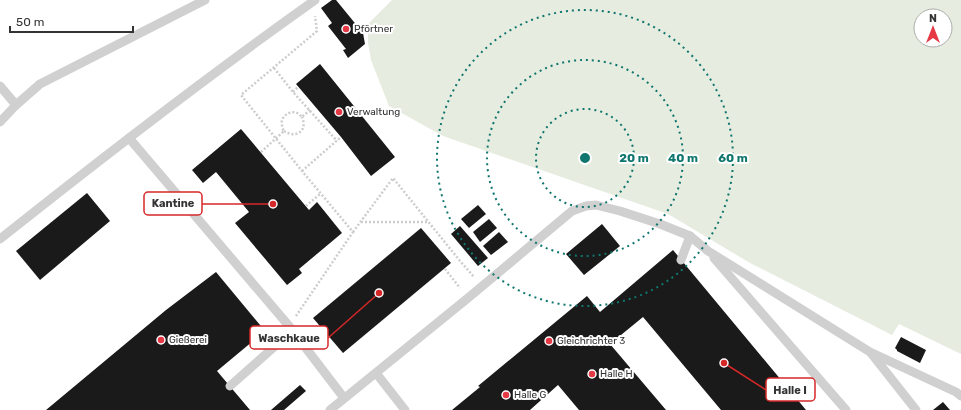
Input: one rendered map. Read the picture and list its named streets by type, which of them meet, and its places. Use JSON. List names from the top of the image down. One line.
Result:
{"places":["Pförtner","Verwaltung","Kantine","Waschkaue","Gießerei","Gleichrichter 3","Halle I","Halle H","Halle G"],"scale_bar":"50 m","north":"top","rings":["20 m","40 m","60 m"]}
